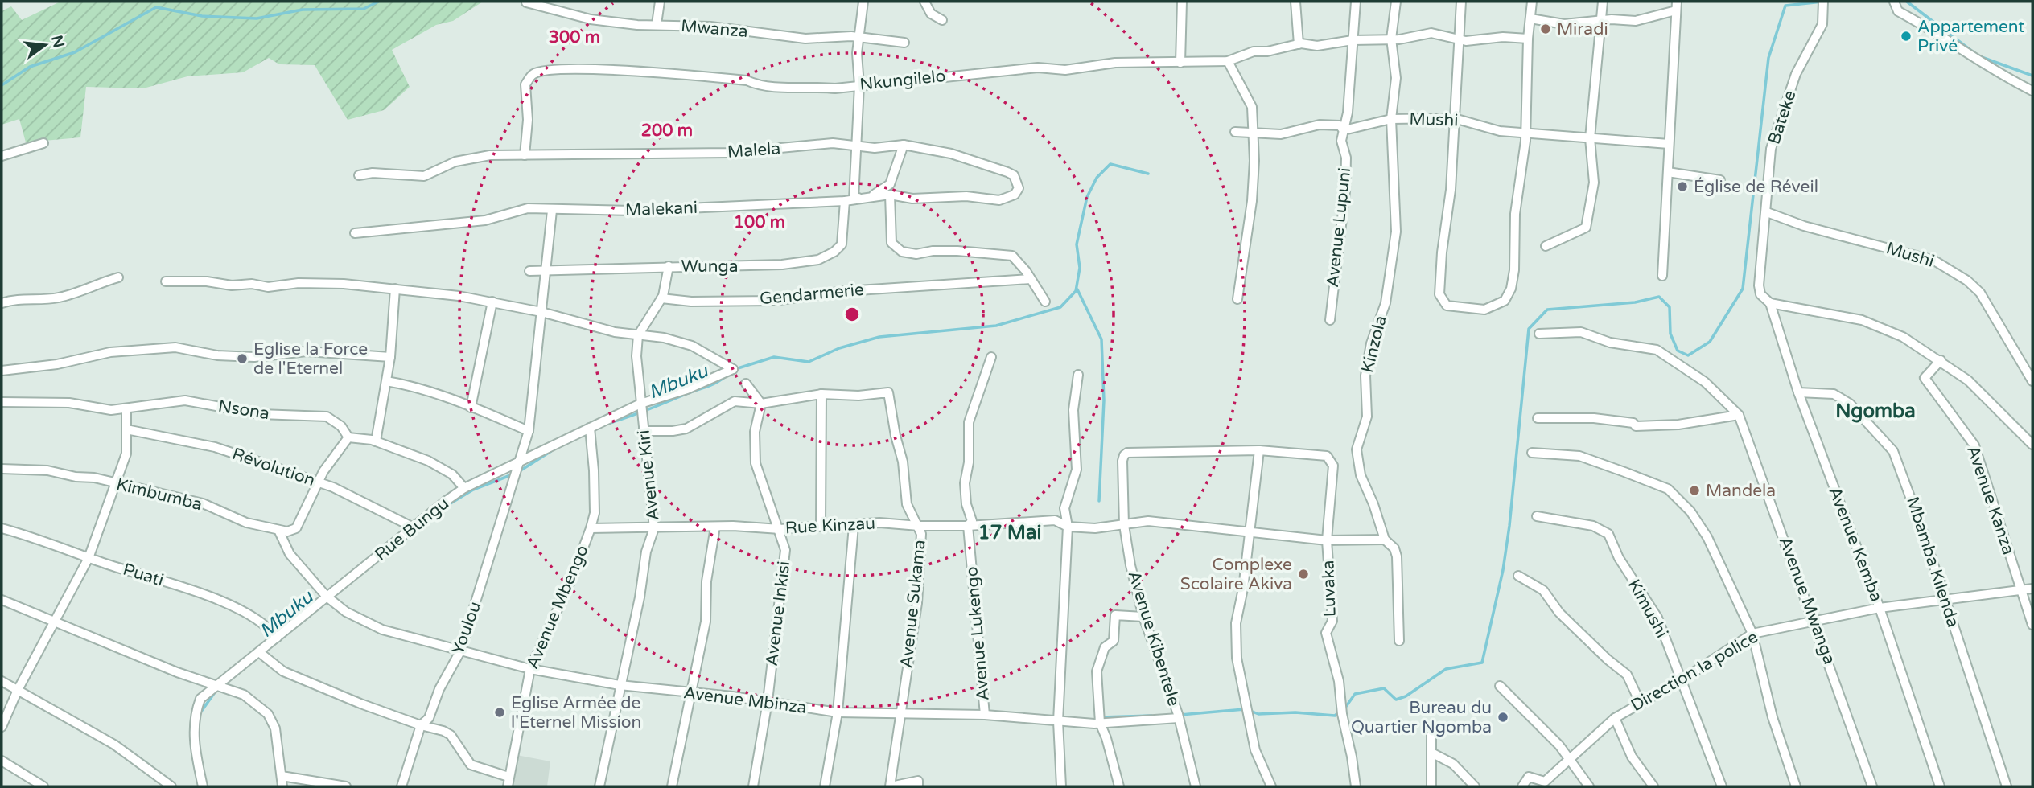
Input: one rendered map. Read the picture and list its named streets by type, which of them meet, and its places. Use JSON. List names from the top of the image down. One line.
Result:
{"streets":{"street":["Mwanza","Nkungilelo","Bateke","Mushi","Malela","Malekani","Avenue Lupuni","Wunga","Gendarmerie","Kinzola","Nsona","Révolution","Avenue Kiri","Kimbumba","Avenue Kanza","Rue Kinzau","Rue Bungu","Avenue Kemba","Mbamba Kilenda","Puati","Luvaka","Avenue Mwanga","Avenue Sukama","Avenue Mbengo","Kimushi","Avenue Inkisi","Youlou","Avenue Lukengo","Avenue Kibentele","Direction la police","Avenue Mbinza"]},"crossings":[["Nkungilelo","Malela"],["Nkungilelo","Avenue Lupuni"],["Nkungilelo","Kinzola"],["Bateke","Mushi"],["Bateke","Avenue Kemba"],["Mushi","Avenue Lupuni"],["Mushi","Kinzola"],["Malela","Malekani"],["Malekani","Wunga"],["Malekani","Youlou"],["Wunga","Avenue Kiri"],["Wunga","Youlou"],["Gendarmerie","Avenue Kiri"],["Kinzola","Rue Kinzau"],["Révolution","Rue Bungu"],["Avenue Kiri","Rue Kinzau"],["Avenue Kiri","Rue Bungu"],["Avenue Kiri","Avenue Mbinza"],["Kimbumba","Avenue Mbinza"],["Avenue Kanza","Direction la police"],["Rue Kinzau","Luvaka"],["Rue Kinzau","Avenue Sukama"],["Rue Kinzau","Avenue Mbengo"],["Rue Kinzau","Avenue Inkisi"],["Rue Kinzau","Avenue Lukengo"],["Rue Kinzau","Avenue Kibentele"],["Rue Bungu","Puati"],["Rue Bungu","Avenue Mbengo"],["Rue Bungu","Youlou"],["Rue Bungu","Avenue Mbinza"],["Avenue Kemba","Mbamba Kilenda"],["Avenue Kemba","Direction la police"],["Mbamba Kilenda","Direction la police"],["Luvaka","Avenue Kibentele"],["Avenue Mwanga","Direction la police"],["Avenue Sukama","Avenue Mbinza"],["Avenue Mbengo","Avenue Mbinza"],["Kimushi","Direction la police"],["Avenue Inkisi","Avenue Mbinza"],["Youlou","Avenue Mbinza"],["Avenue Lukengo","Avenue Mbinza"],["Avenue Kibentele","Avenue Mbinza"]],"districts":["Ngomba","17 Mai"],"water":["Mbuku"],"places":["Miradi","Appartement Privé","Église de Réveil","Eglise la Force de l'Eternel","Mandela","Complexe Scolaire Akiva","Eglise Armée de l'Eternel Mission","Bureau du Quartier Ngomba"],"north":"right","rings":["300 m","200 m","100 m"]}
